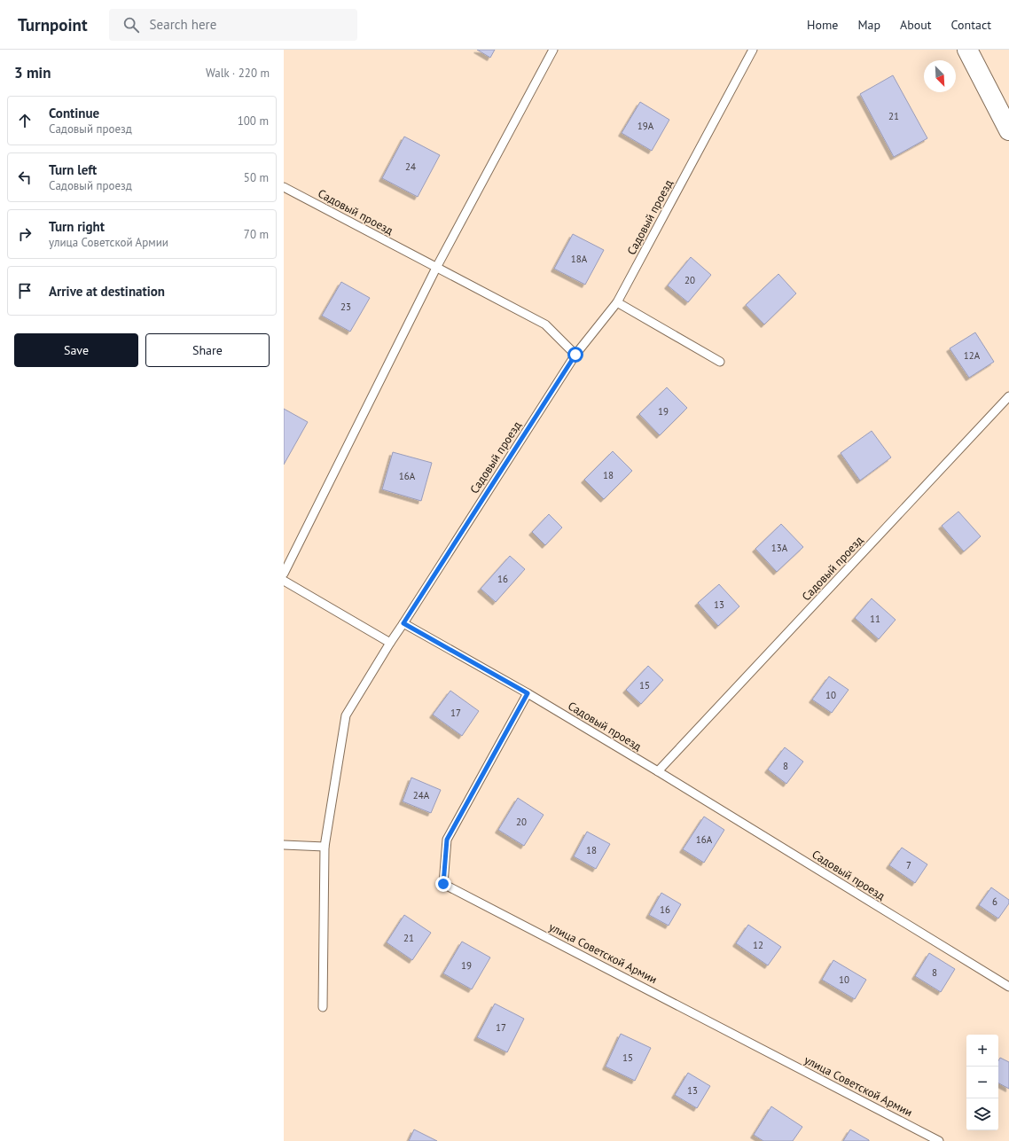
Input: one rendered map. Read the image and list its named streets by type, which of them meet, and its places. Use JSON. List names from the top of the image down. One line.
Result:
{"streets":{"lane":["Садовый проезд","улица Советской Армии"]},"crossings":[["Садовый проезд","улица Советской Армии"]],"house_numbers":["21","19А","24","18А","20","23","12А","19","18","16А","13А","16","13","11","15","10","17","8","24А","20","16А","18","7","6","16","21","12","19","8","10","17","15","13"],"north":"bottom right","page":{"header":"Turnpoint","search":"Search here","nav":["Home","Map","About","Contact"],"heading":["3 min","Walk · 220 m"],"list":[["Continue","Садовый проезд","100 m"],["Turn left","Садовый проезд","50 m"],["Turn right","улица Советской Армии","70 m"],"Arrive at destination"],"buttons":["Save","Share"],"map_buttons":["+","−"]}}
